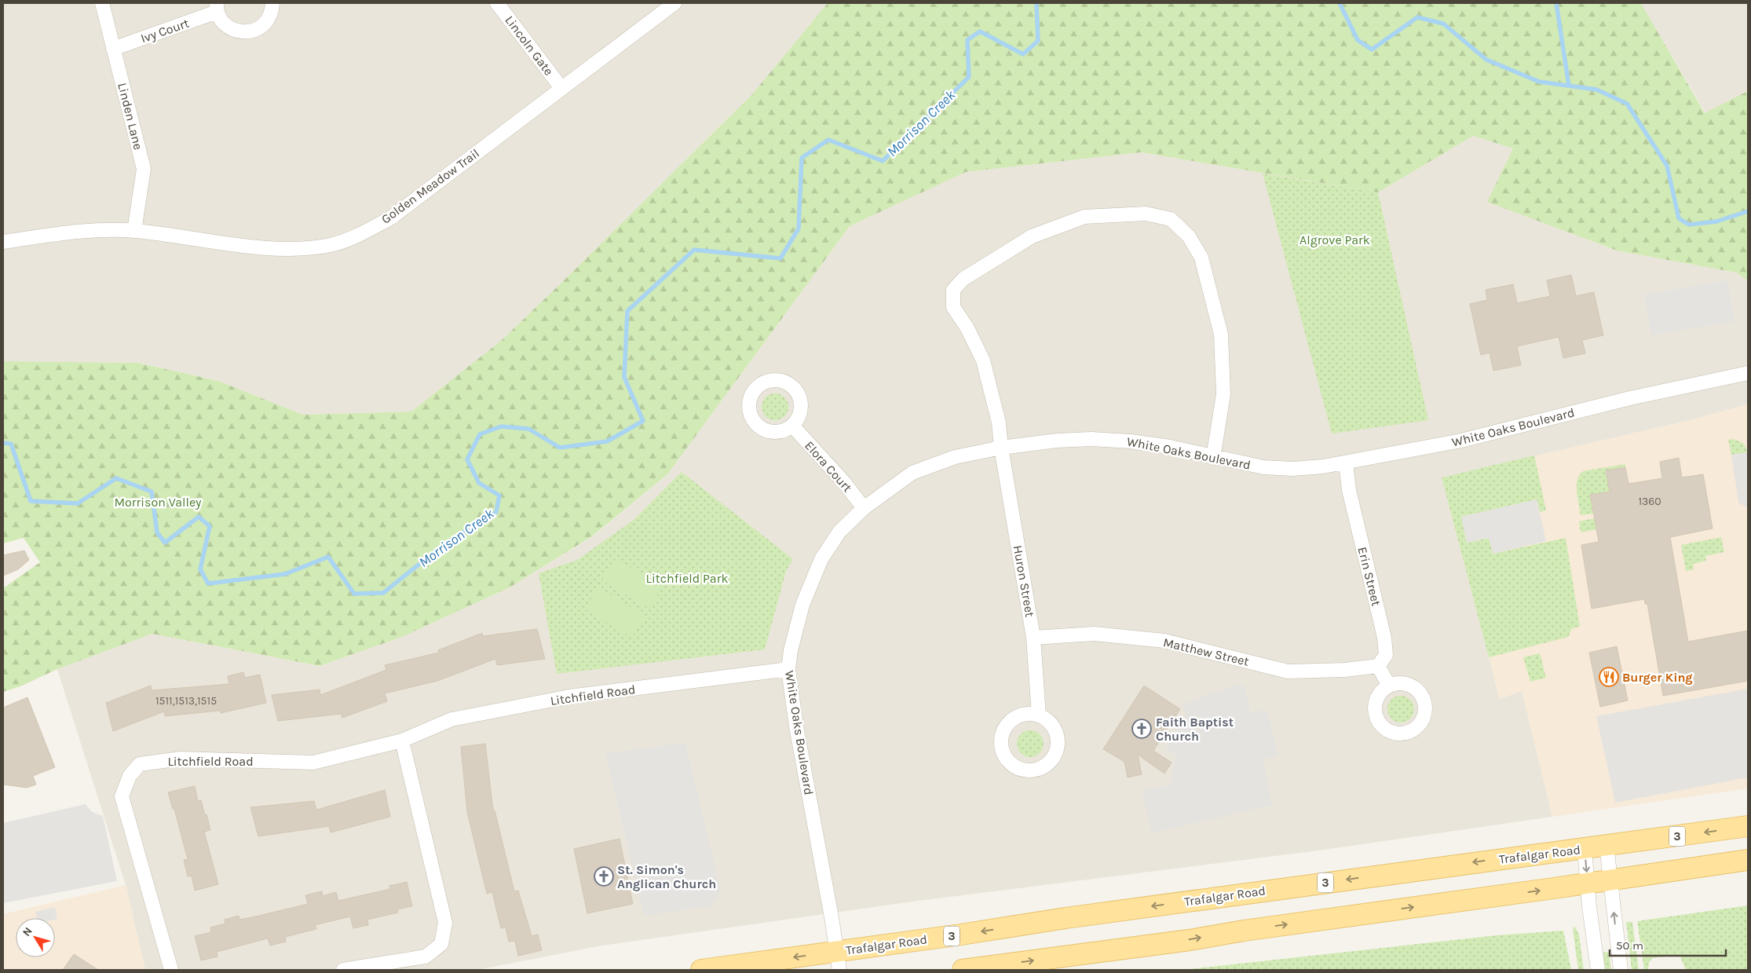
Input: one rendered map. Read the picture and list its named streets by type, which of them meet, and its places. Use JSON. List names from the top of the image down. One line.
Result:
{"streets":{"main road":["3","Trafalgar Road"],"street":["Ivy Court","Lincoln Gate","Linden Lane","Golden Meadow Trail","White Oaks Boulevard","Elora Court","Erin Street","Huron Street","Matthew Street","Litchfield Road"]},"crossings":[["Ivy Court","Linden Lane"],["Lincoln Gate","Golden Meadow Trail"],["Linden Lane","Golden Meadow Trail"],["White Oaks Boulevard","Elora Court"],["White Oaks Boulevard","Erin Street"],["White Oaks Boulevard","Huron Street"],["White Oaks Boulevard","Litchfield Road"],["White Oaks Boulevard","Trafalgar Road"],["Erin Street","Matthew Street"],["Huron Street","Matthew Street"]],"water":["Morrison Creek"],"parks":["Algrove Park","Morrison Valley","Litchfield Park"],"places":{"restaurant":["Burger King"],"church":["Faith Baptist Church","St. Simon's Anglican Church"]},"house_numbers":["1360","1511,1513,1515"],"scale_bar":"50 m","north":"top left"}
